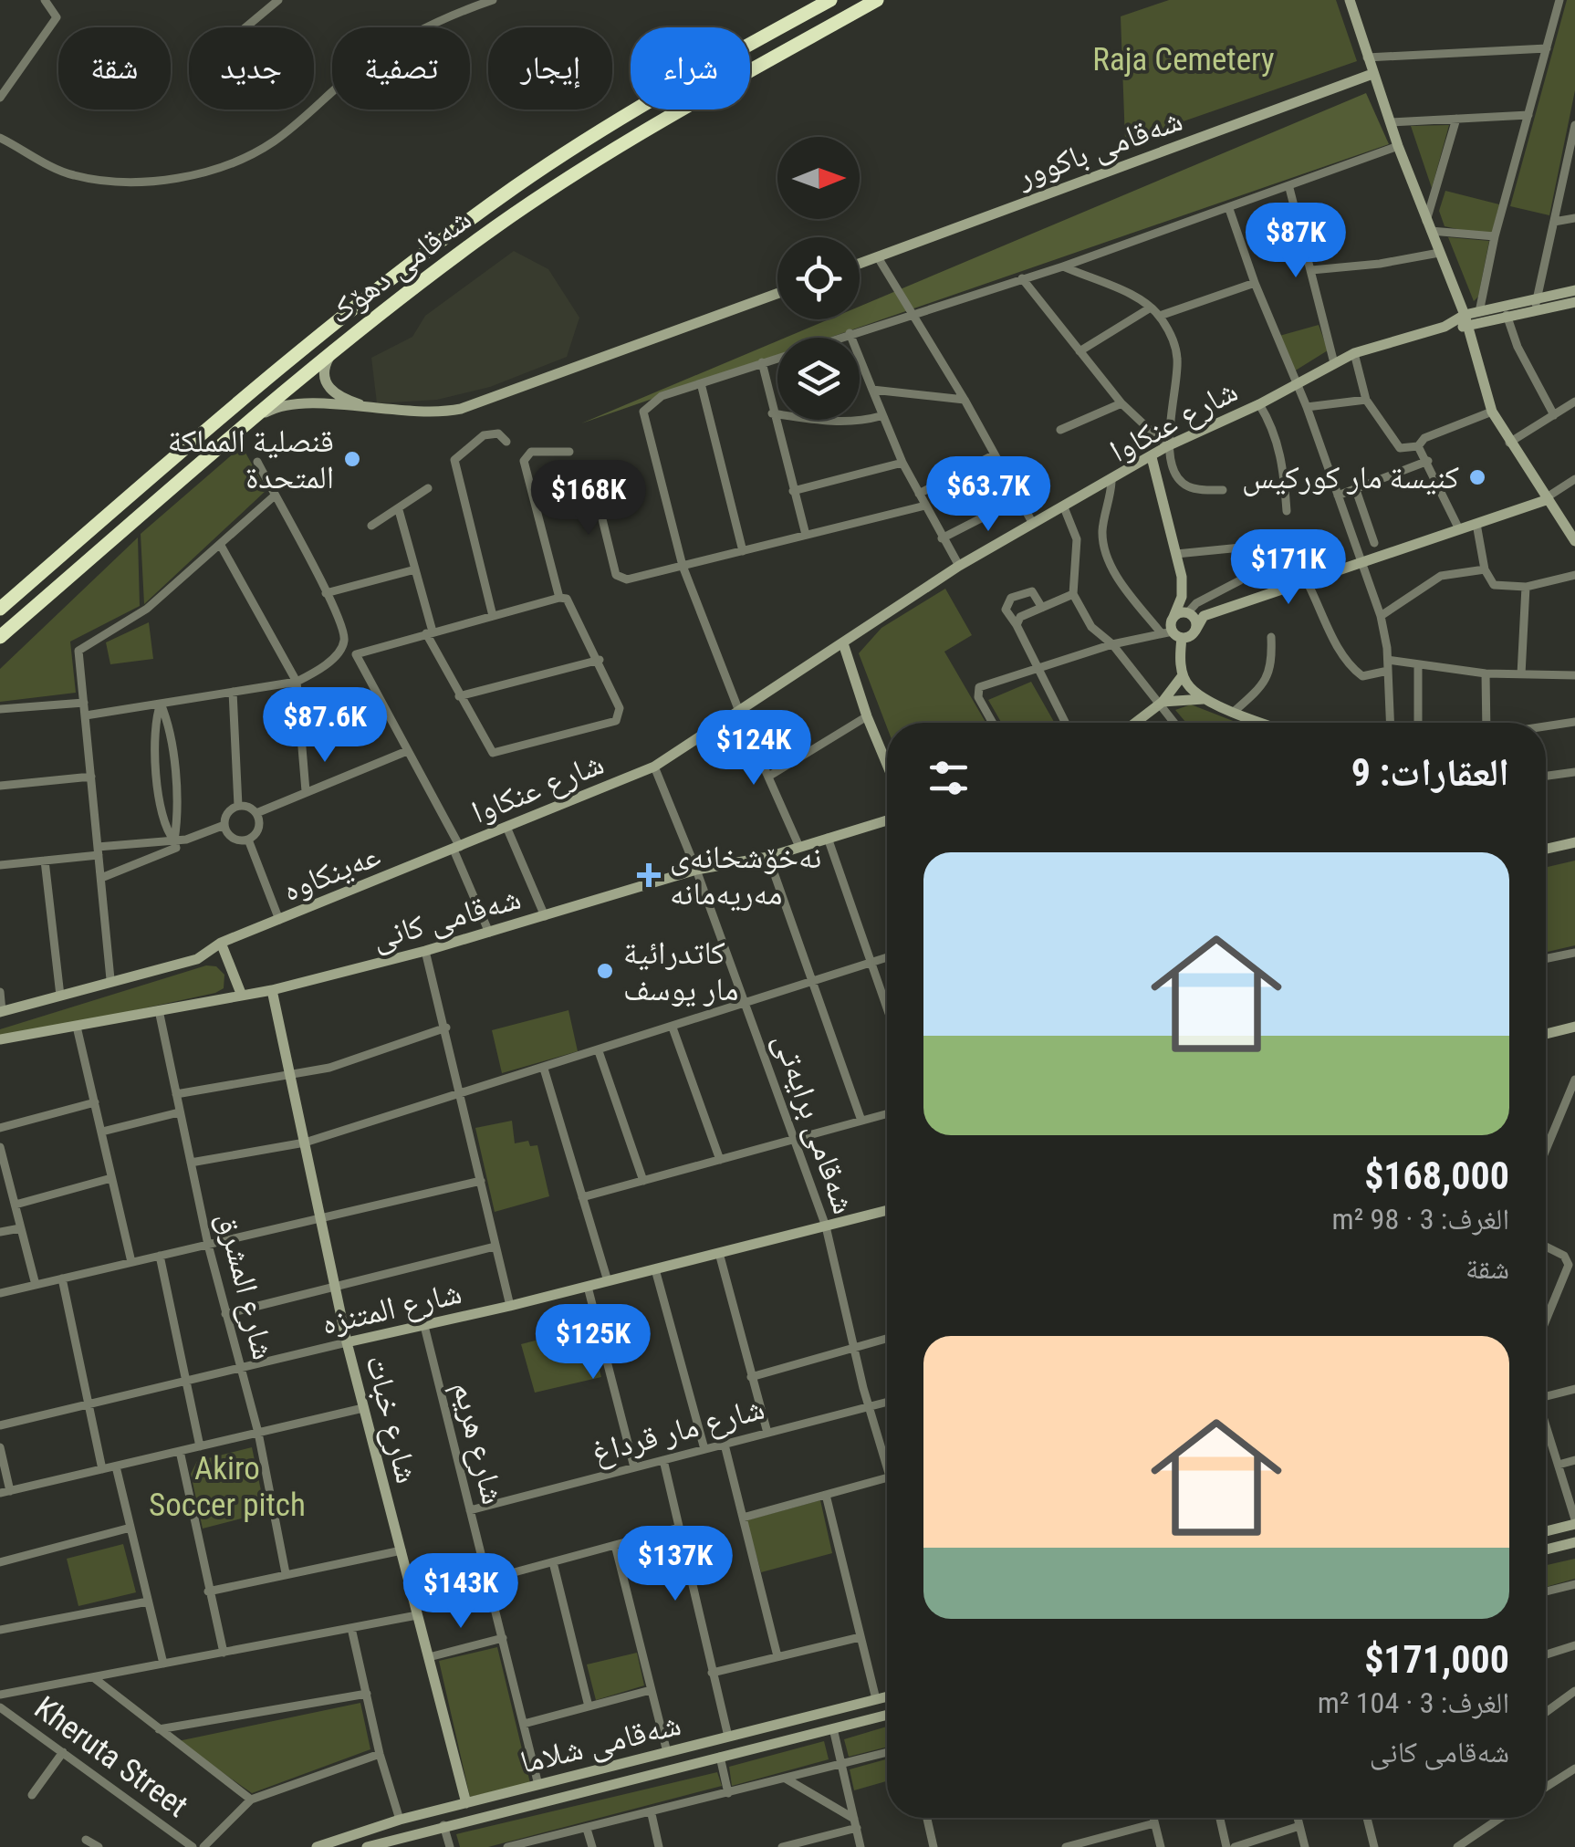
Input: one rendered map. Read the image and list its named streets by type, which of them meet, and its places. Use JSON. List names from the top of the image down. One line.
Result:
{"streets":{"highway":["شەقامی دهۆک"],"street":["شەقامی باکوور","شارع عنكاوا","عەینکاوە","شەقامی کانی","شەقامی برایەتی","شارع المشرق","شارع المتنزه","شارع خبات","شارع مار قرداغ","شارع هريم","شەقامی شلاما","Kheruta Street"]},"crossings":[["شارع عنكاوا","عەینکاوە"],["شارع عنكاوا","شەقامی برایەتی"],["شەقامی کانی","شەقامی برایەتی"],["شەقامی کانی","شارع المشرق"],["شەقامی کانی","شارع خبات"],["شەقامی برایەتی","شارع المتنزه"],["شەقامی برایەتی","شارع مار قرداغ"],["شارع المشرق","شارع المتنزه"],["شارع المتنزه","شارع خبات"],["شارع المتنزه","شارع هريم"],["شارع خبات","شەقامی شلاما"],["شارع مار قرداغ","شارع هريم"],["شارع هريم","شەقامی شلاما"]],"parks":["Raja Cemetery","Akiro Soccer pitch"],"places":{"other":["قنصلية المملكة المتحدة","كنيسة مار كوركيس","كاتدرائية مار يوسف"],"health":["نەخۆشخانەی مەریەمانە"]},"north":"right","page":{"chip":["شراء","إيجار","تصفية","جديد","شقة"],"price":["$87K","$63.7K","$168K","$171K","$87.6K","$124K","$125K","$137K","$143K"],"heading":"العقارات: 9","list":[{"name":"$168,000","note":"الغرف: 3 · 98 m² · شقة"},{"name":"$171,000","note":"الغرف: 3 · 104 m² · شەقامی کانی"}]}}
